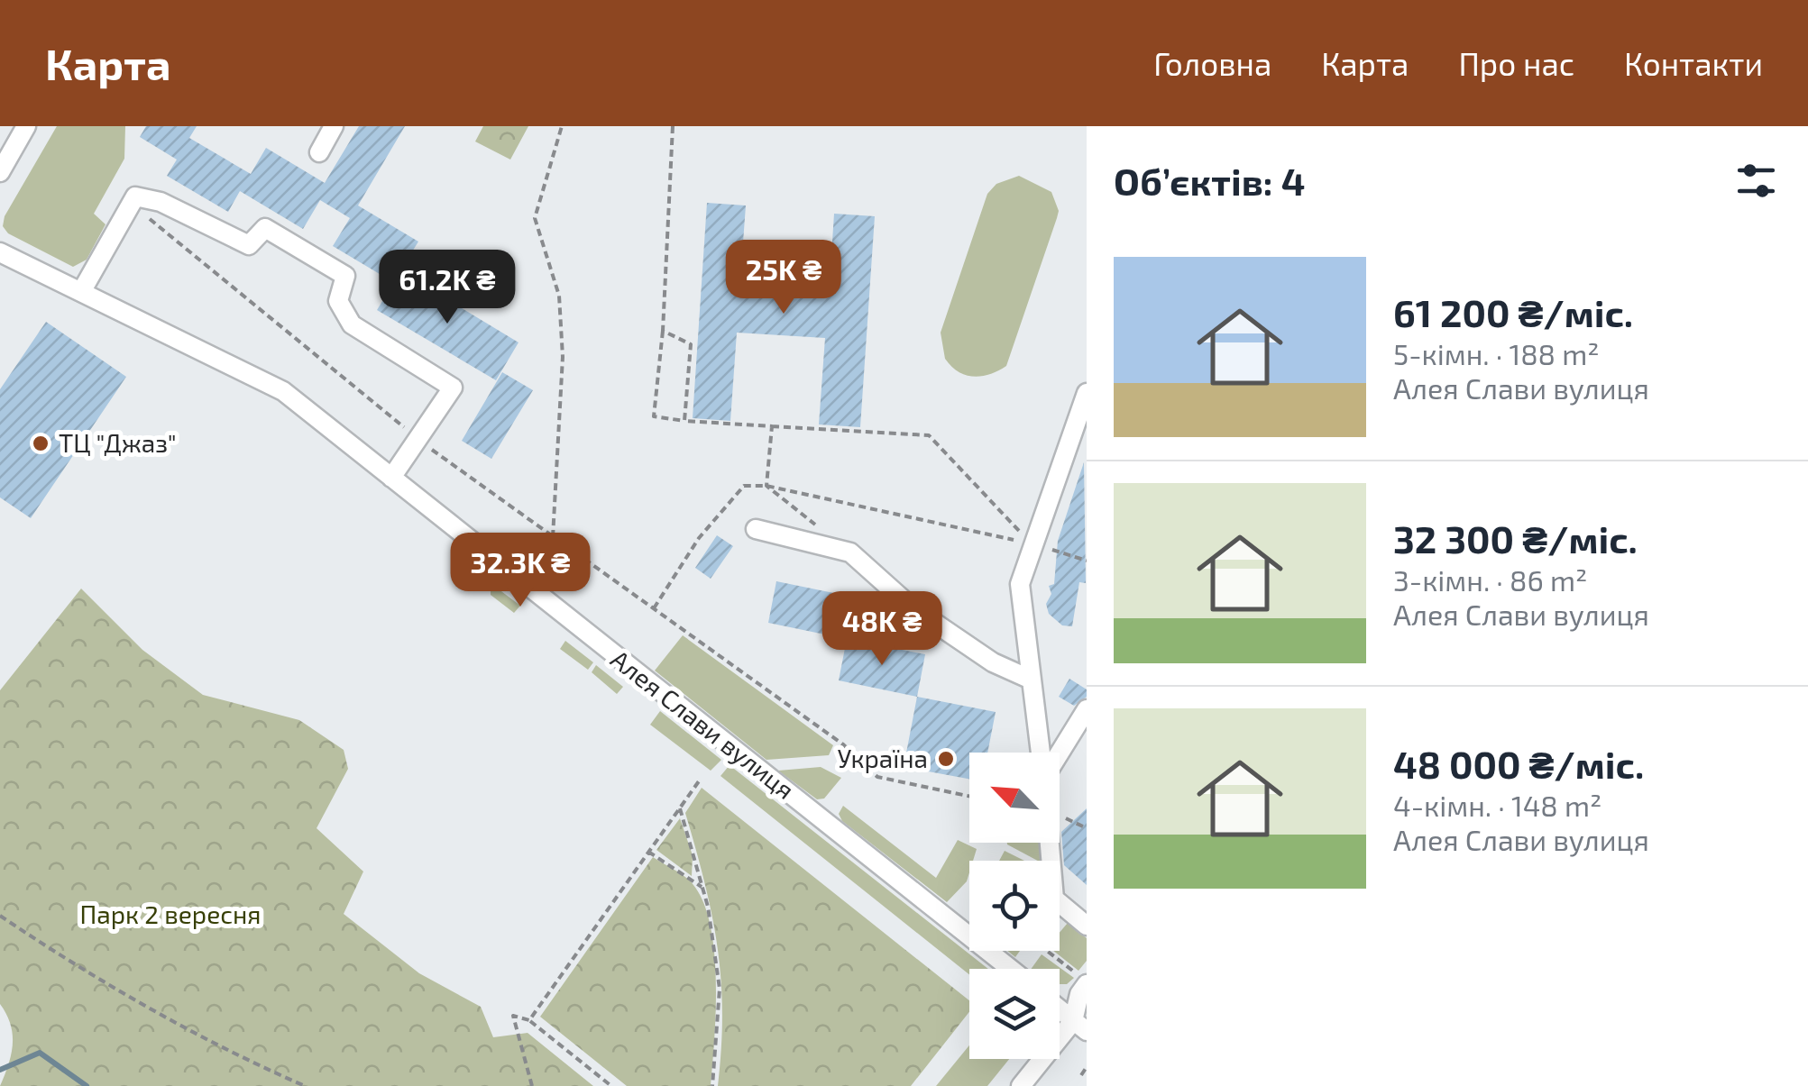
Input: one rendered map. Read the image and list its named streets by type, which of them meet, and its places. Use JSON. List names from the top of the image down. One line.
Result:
{"streets":{"street":["Алея Слави вулиця"]},"parks":["Парк 2 вересня"],"places":["ТЦ \"Джаз\"","Україна"],"north":"top left","page":{"header":"Карта","nav":["Головна","Карта","Про нас","Контакти"],"heading":"Об’єктів: 4","list":[{"name":"61 200 ₴/міс.","note":"5-кімн. · 188 m² · Алея Слави вулиця"},{"name":"32 300 ₴/міс.","note":"3-кімн. · 86 m² · Алея Слави вулиця"},{"name":"48 000 ₴/міс.","note":"4-кімн. · 148 m² · Алея Слави вулиця"}],"price":["25K ₴","61.2K ₴","32.3K ₴","48K ₴"]}}
